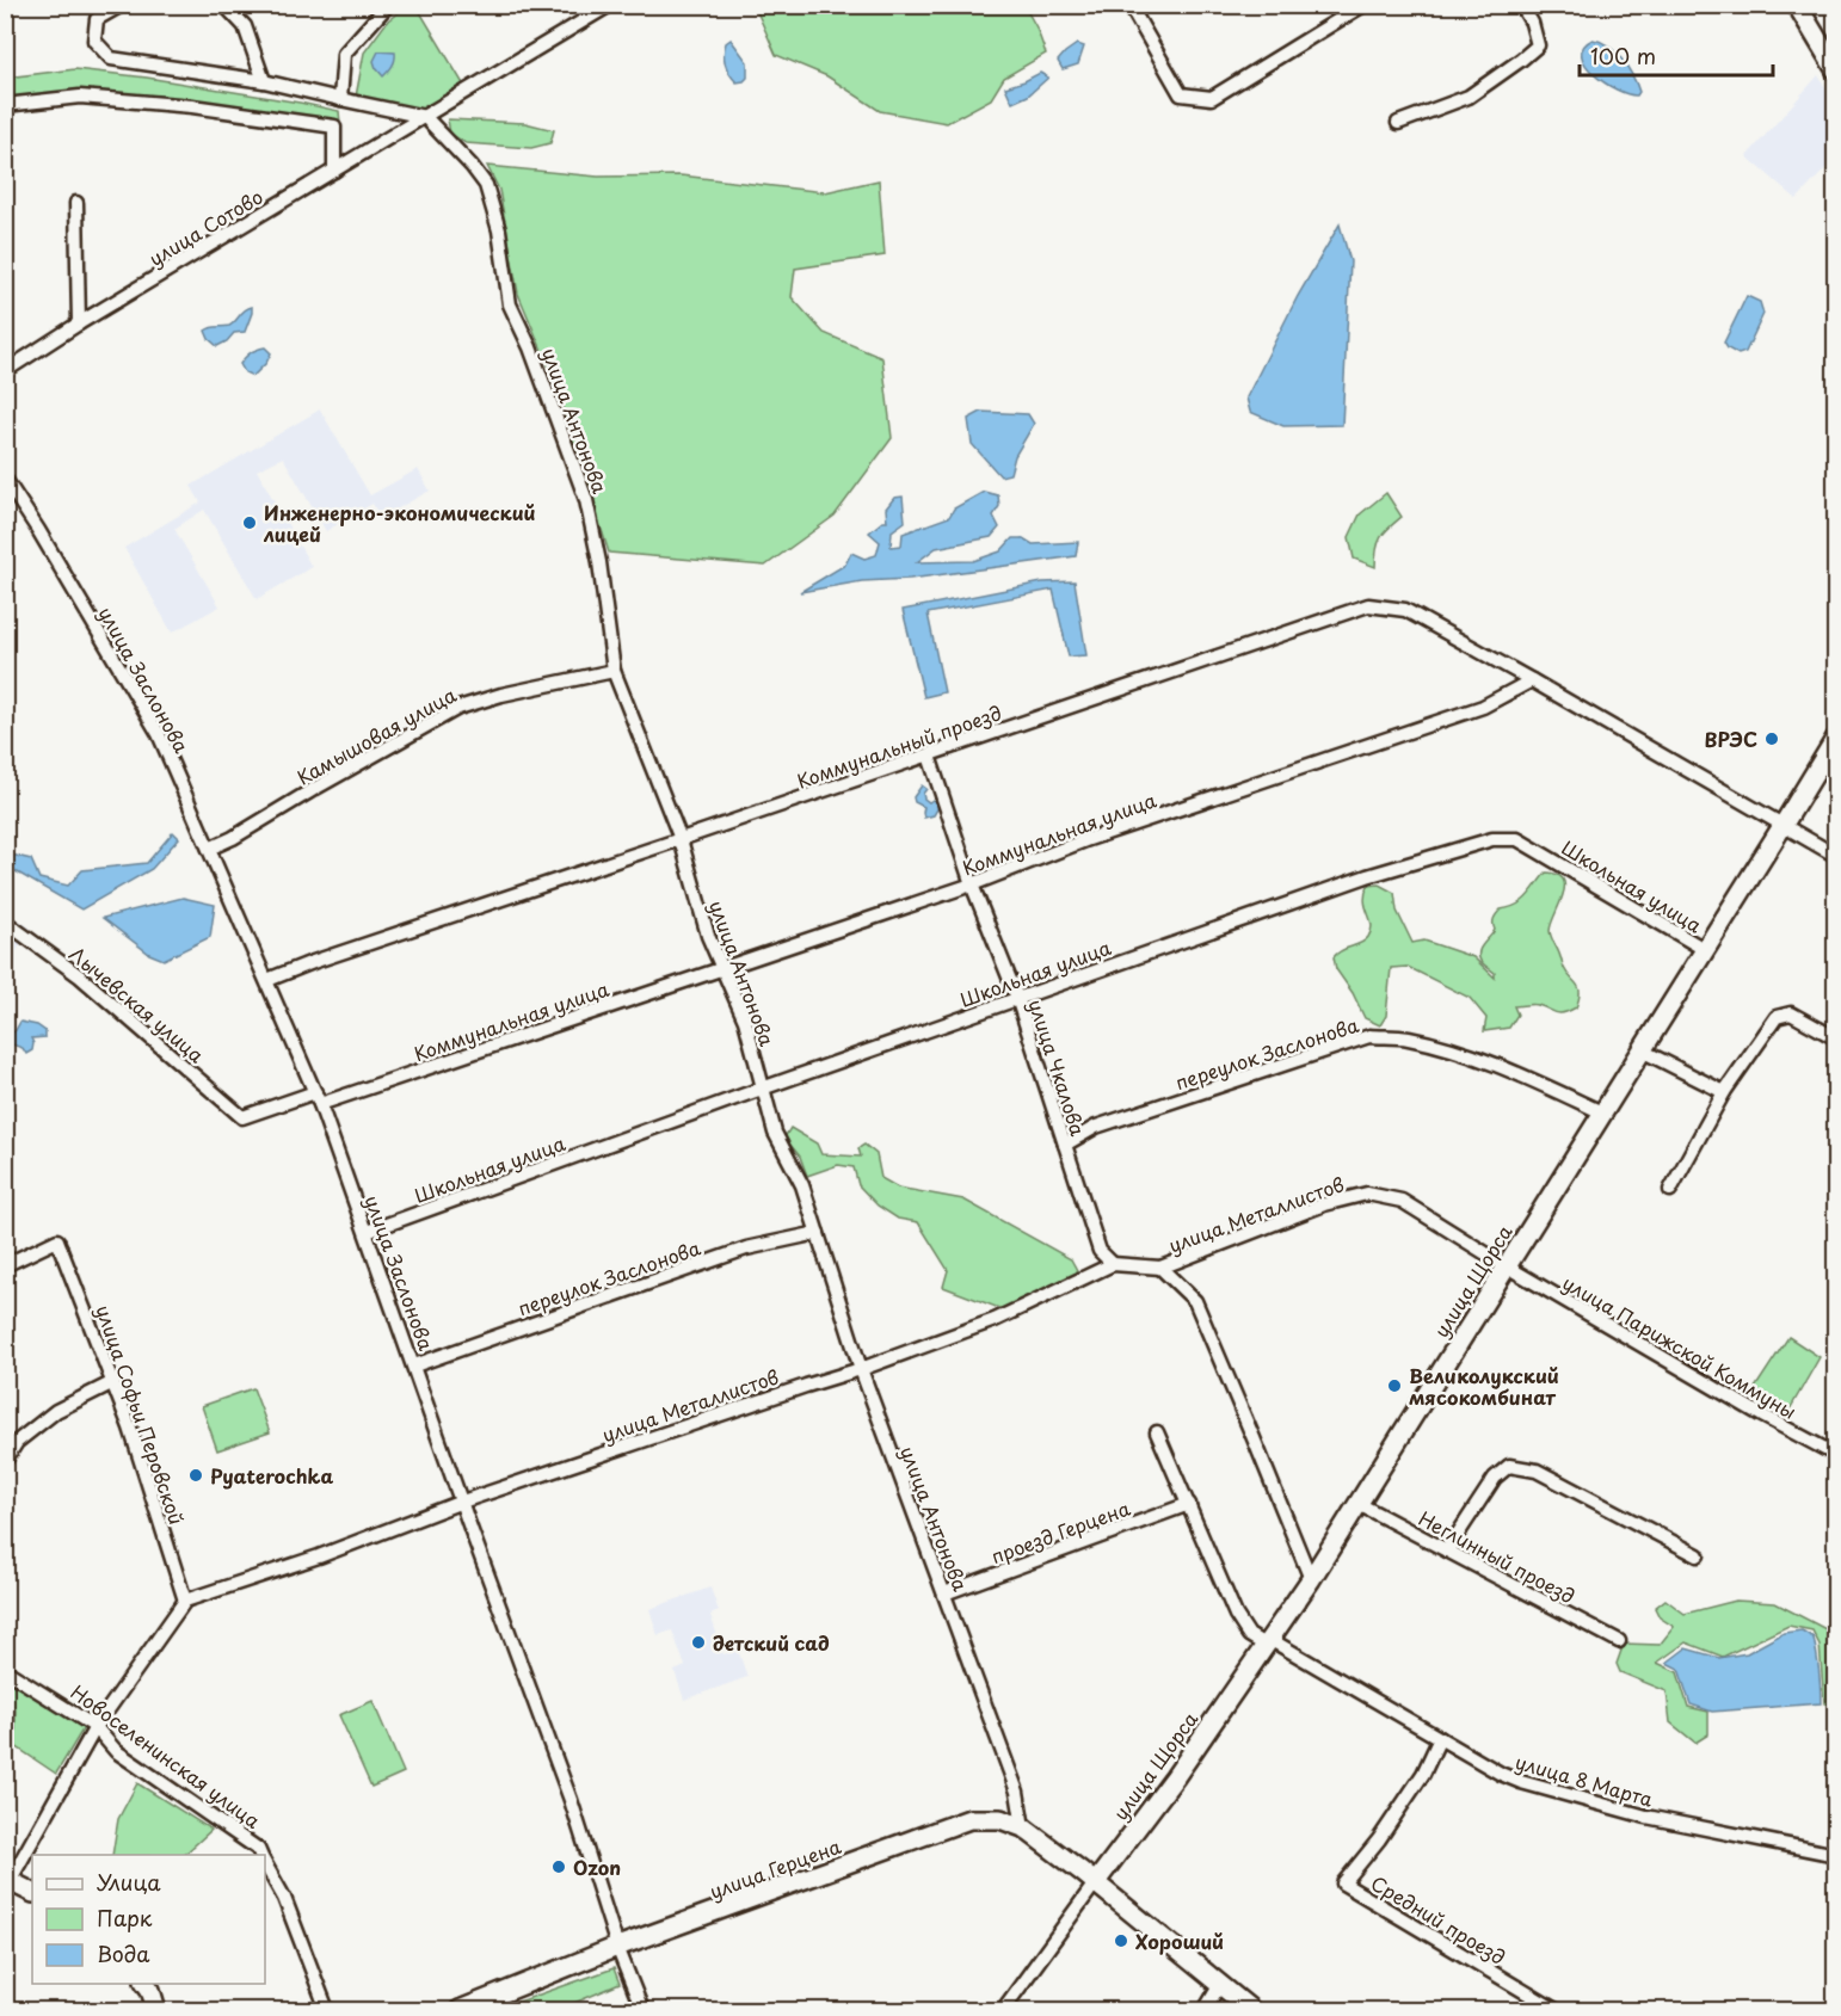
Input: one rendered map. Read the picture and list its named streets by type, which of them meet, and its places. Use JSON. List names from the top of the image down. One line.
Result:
{"streets":{"street":["улица Сотово","улица Антонова","улица Заслонова","Камышовая улица","Коммунальный проезд","Коммунальная улица","Школьная улица","Лычевская улица","переулок Заслонова","улица Чкалова","улица Металлистов","улица Щорса","улица Парижской Коммуны","улица Софьи Перовской","проезд Герцена","Неглинный проезд","Новоселенинская улица","улица 8 Марта","улица Герцена","Средний проезд"]},"crossings":[["улица Сотово","улица Антонова"],["улица Антонова","Камышовая улица"],["улица Антонова","Коммунальный проезд"],["улица Антонова","Коммунальная улица"],["улица Антонова","Школьная улица"],["улица Антонова","переулок Заслонова"],["улица Антонова","улица Металлистов"],["улица Антонова","проезд Герцена"],["улица Антонова","улица Герцена"],["улица Заслонова","Камышовая улица"],["улица Заслонова","Коммунальный проезд"],["улица Заслонова","Коммунальная улица"],["улица Заслонова","Школьная улица"],["улица Заслонова","переулок Заслонова"],["улица Заслонова","улица Металлистов"],["улица Заслонова","улица Герцена"],["Коммунальный проезд","Коммунальная улица"],["Коммунальный проезд","улица Чкалова"],["Коммунальная улица","Лычевская улица"],["Коммунальная улица","улица Чкалова"],["Школьная улица","улица Чкалова"],["Школьная улица","улица Щорса"],["переулок Заслонова","улица Чкалова"],["переулок Заслонова","улица Щорса"],["улица Чкалова","улица Металлистов"],["улица Металлистов","улица Щорса"],["улица Металлистов","улица Парижской Коммуны"],["улица Металлистов","улица Софьи Перовской"],["улица Щорса","улица Парижской Коммуны"],["улица Щорса","Неглинный проезд"],["улица Щорса","улица 8 Марта"],["улица Щорса","улица Герцена"],["улица 8 Марта","Средний проезд"]],"places":["Инженерно-экономический лицей","ВРЭС","Великолукский мясокомбинат","Pyaterochka","детский сад","Ozon","Хороший"],"legend":["Улица","Парк","Вода"],"scale_bar":"100 m"}
